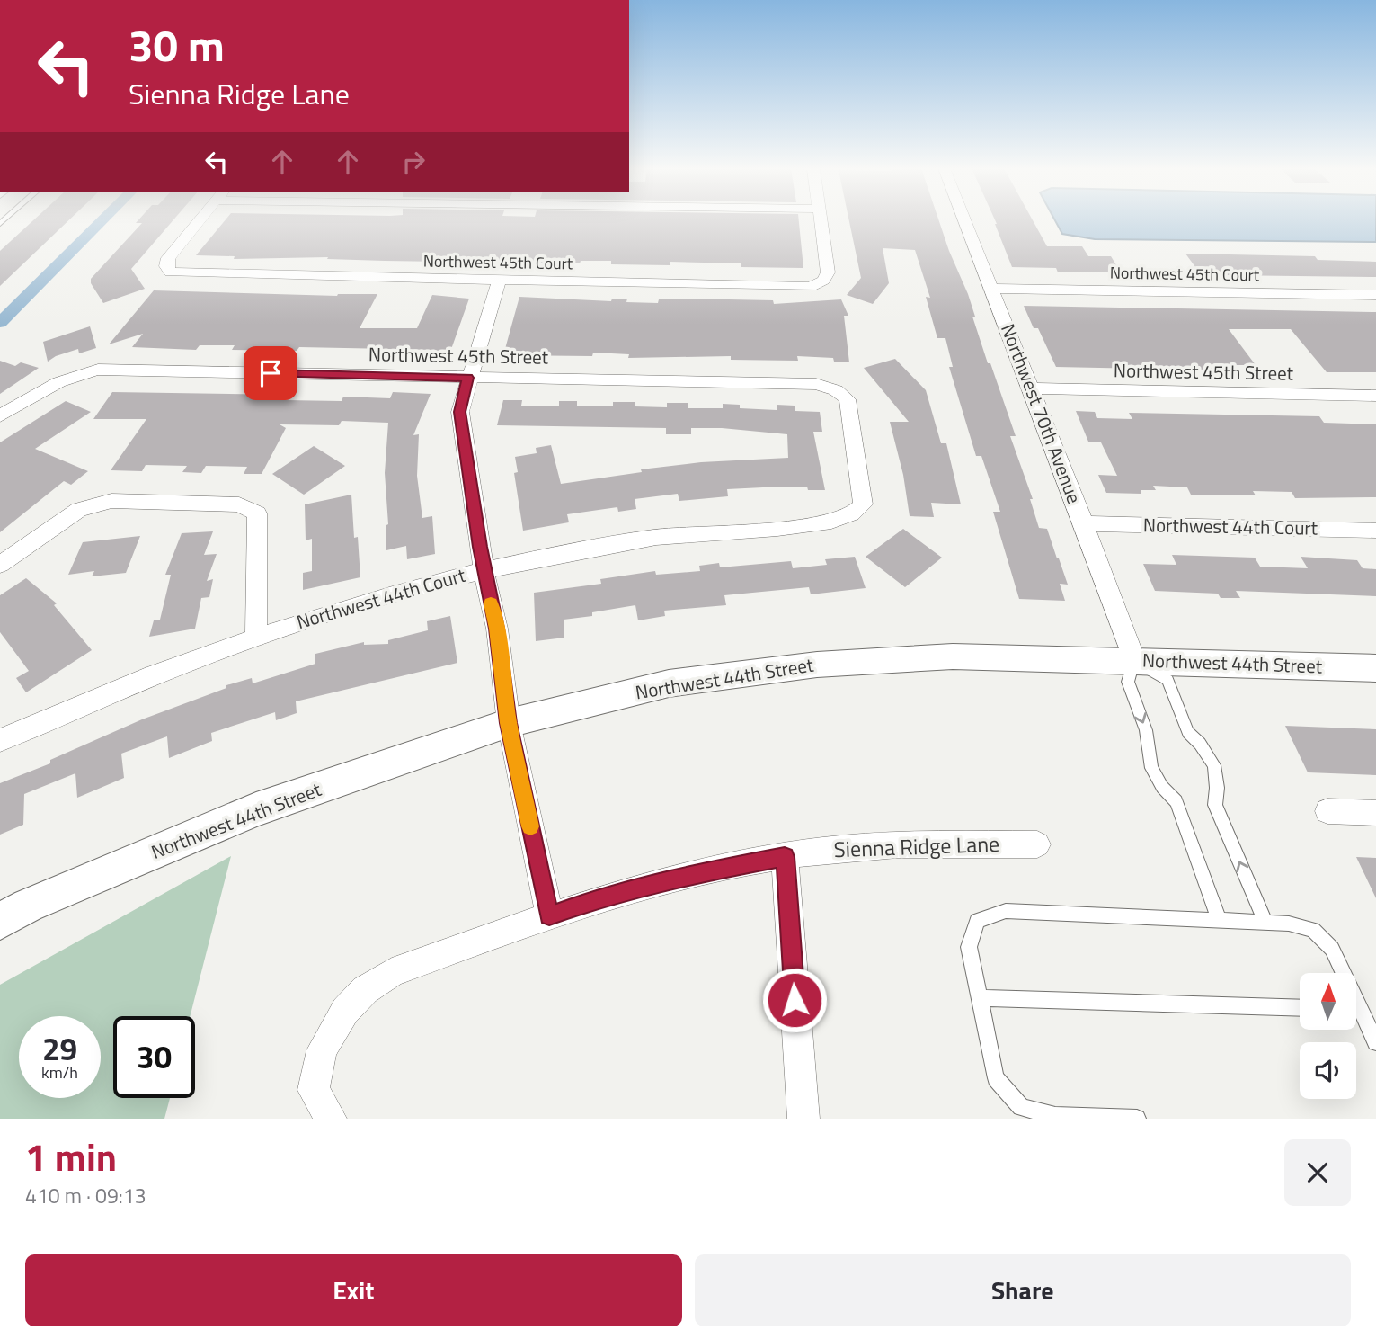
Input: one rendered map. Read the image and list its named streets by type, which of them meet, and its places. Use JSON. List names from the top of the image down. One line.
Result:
{"streets":{"street":["Northwest 45th Court","Northwest 45th Street","Northwest 70th Avenue","Northwest 44th Court","Northwest 44th Street","Sienna Ridge Lane"]},"crossings":[["Northwest 45th Court","Northwest 70th Avenue"],["Northwest 45th Street","Northwest 70th Avenue"],["Northwest 45th Street","Northwest 44th Court"],["Northwest 70th Avenue","Northwest 44th Court"],["Northwest 70th Avenue","Northwest 44th Street"]],"north":"top","page":{"turn":["30 m","Sienna Ridge Lane"],"speed":"29 km/h","limit":"30","heading":["1 min","410 m · 09:13"],"buttons":["Exit","Share"]}}
